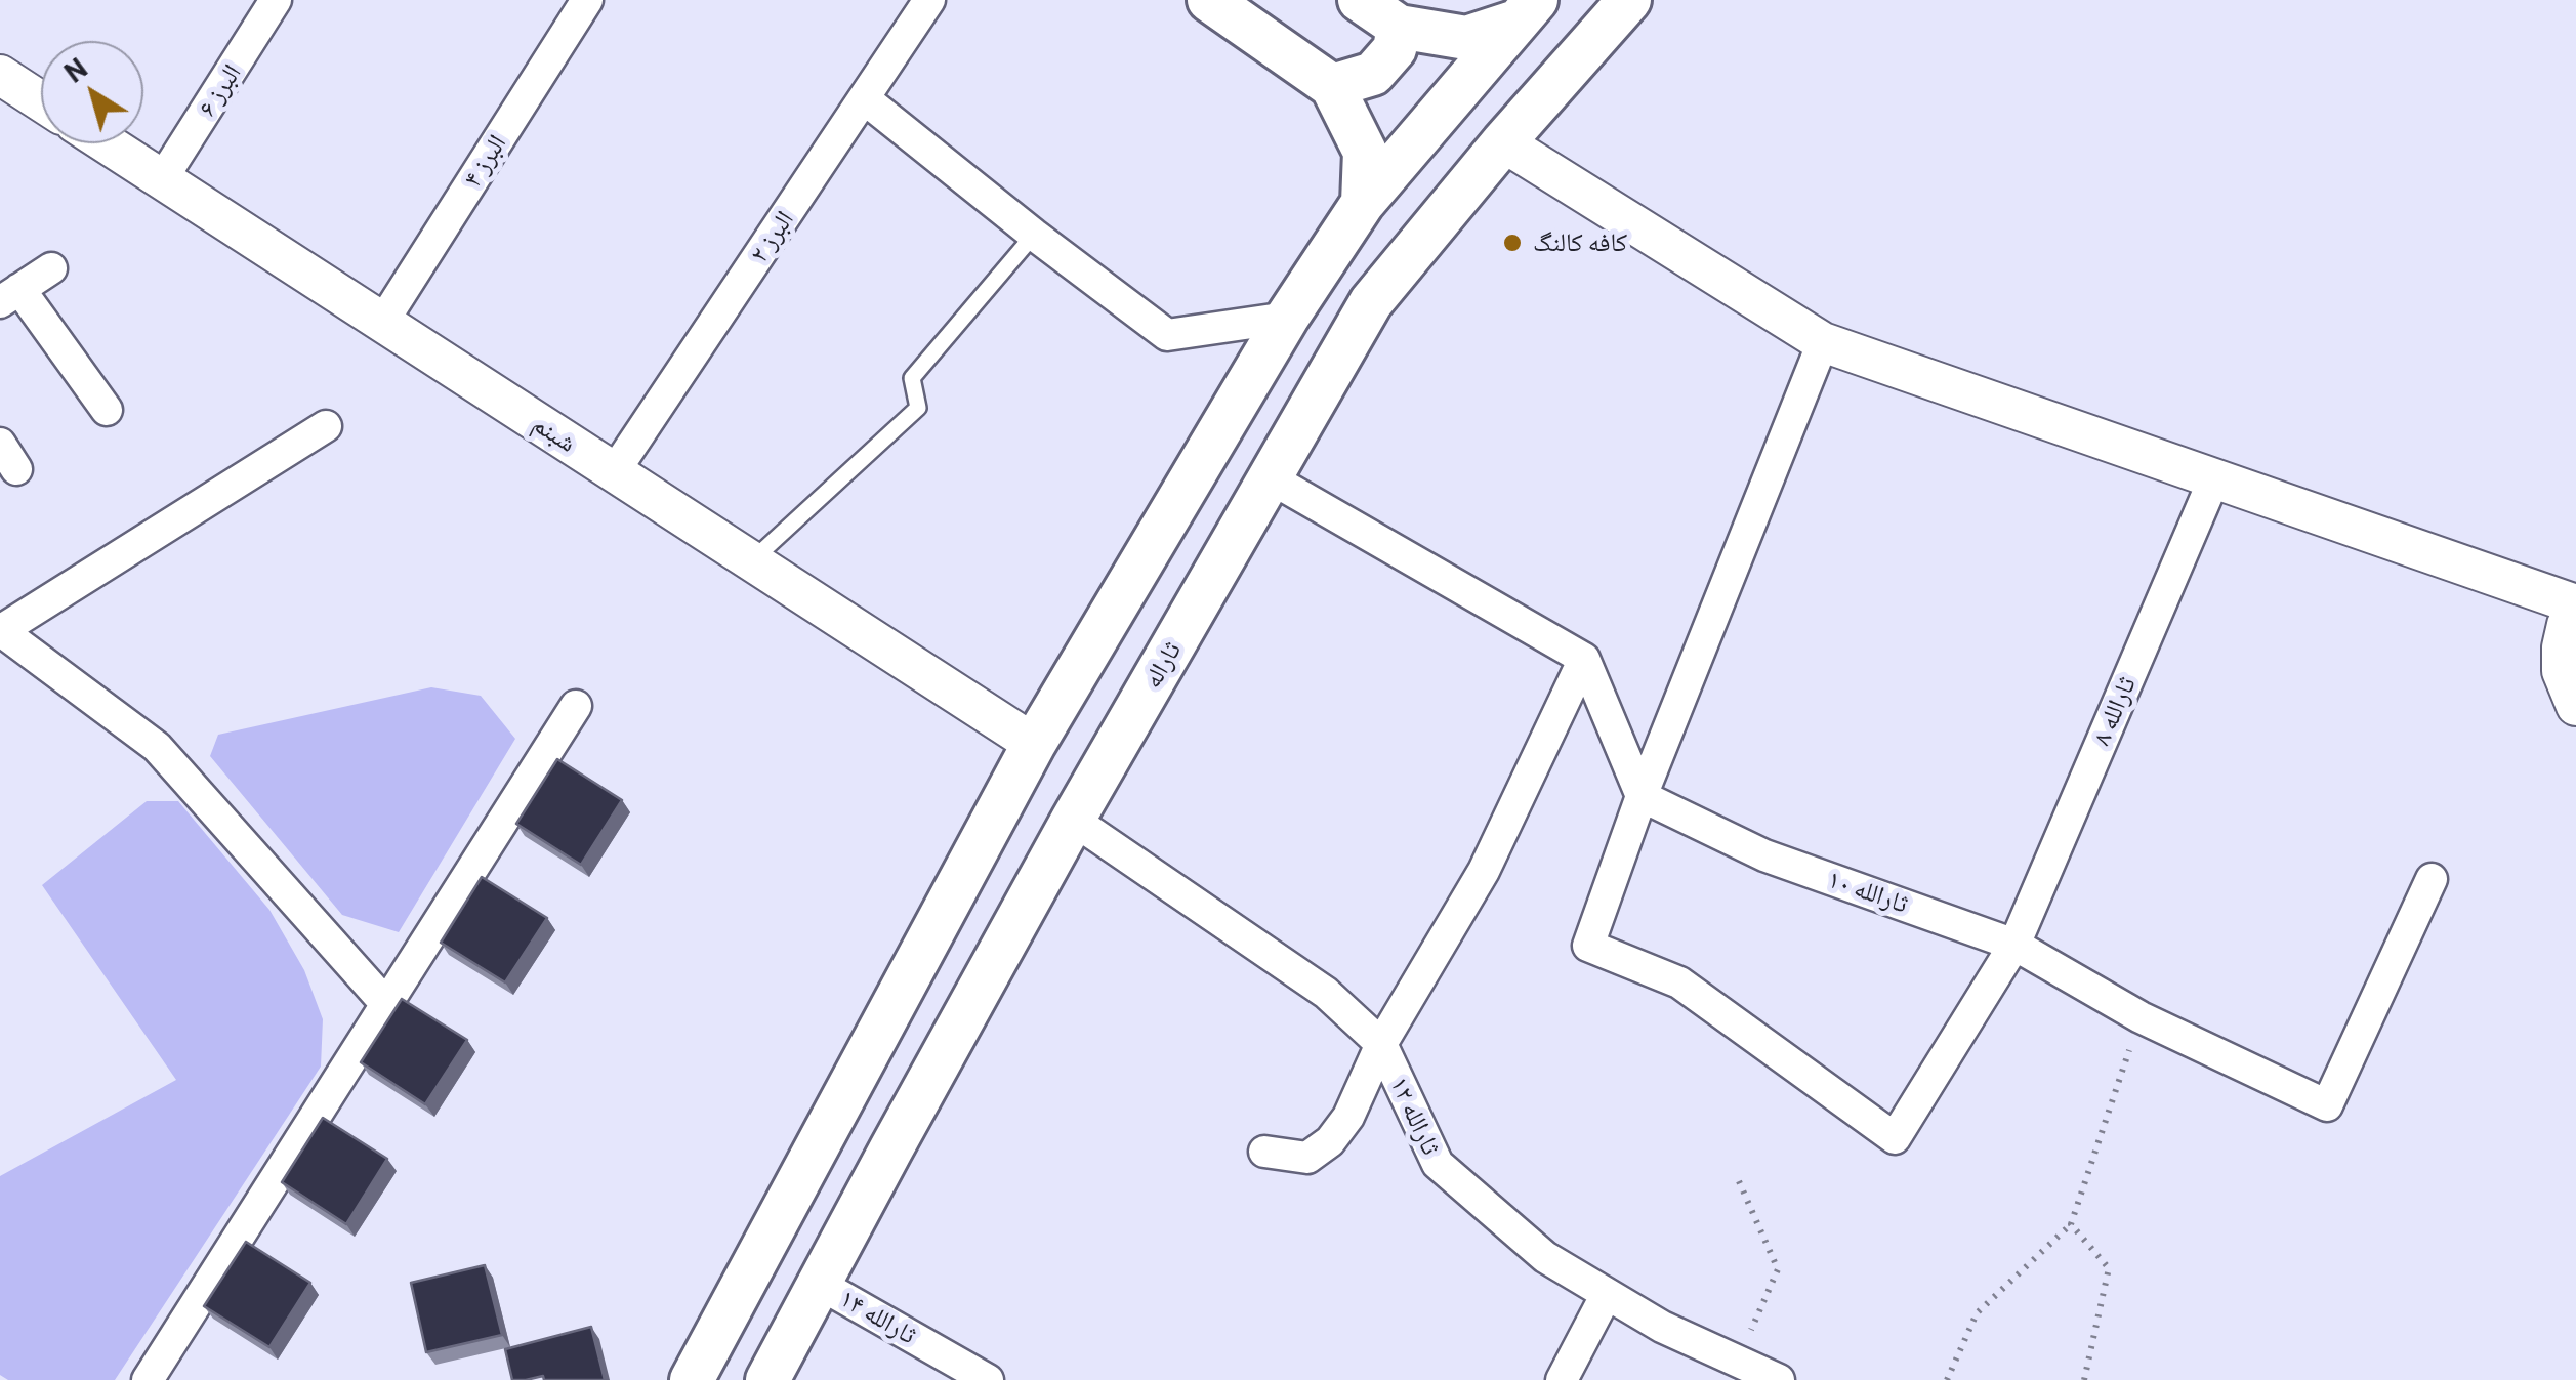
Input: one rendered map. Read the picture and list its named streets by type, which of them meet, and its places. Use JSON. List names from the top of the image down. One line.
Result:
{"streets":{"main road":["ثاراله"],"street":["البرز ۶","البرز ۴","البرز ۲","شبنم","ثارالله ۸","ثارالله ۱۰","ثارالله ۱۲","ثارالله ۱۴"]},"crossings":[["البرز ۶","شبنم"],["البرز ۴","شبنم"],["البرز ۲","شبنم"],["ثاراله","ثارالله ۱۲"],["ثاراله","ثارالله ۱۴"],["ثارالله ۸","ثارالله ۱۰"]],"places":["کافه کالنگ"],"north":"top left"}
